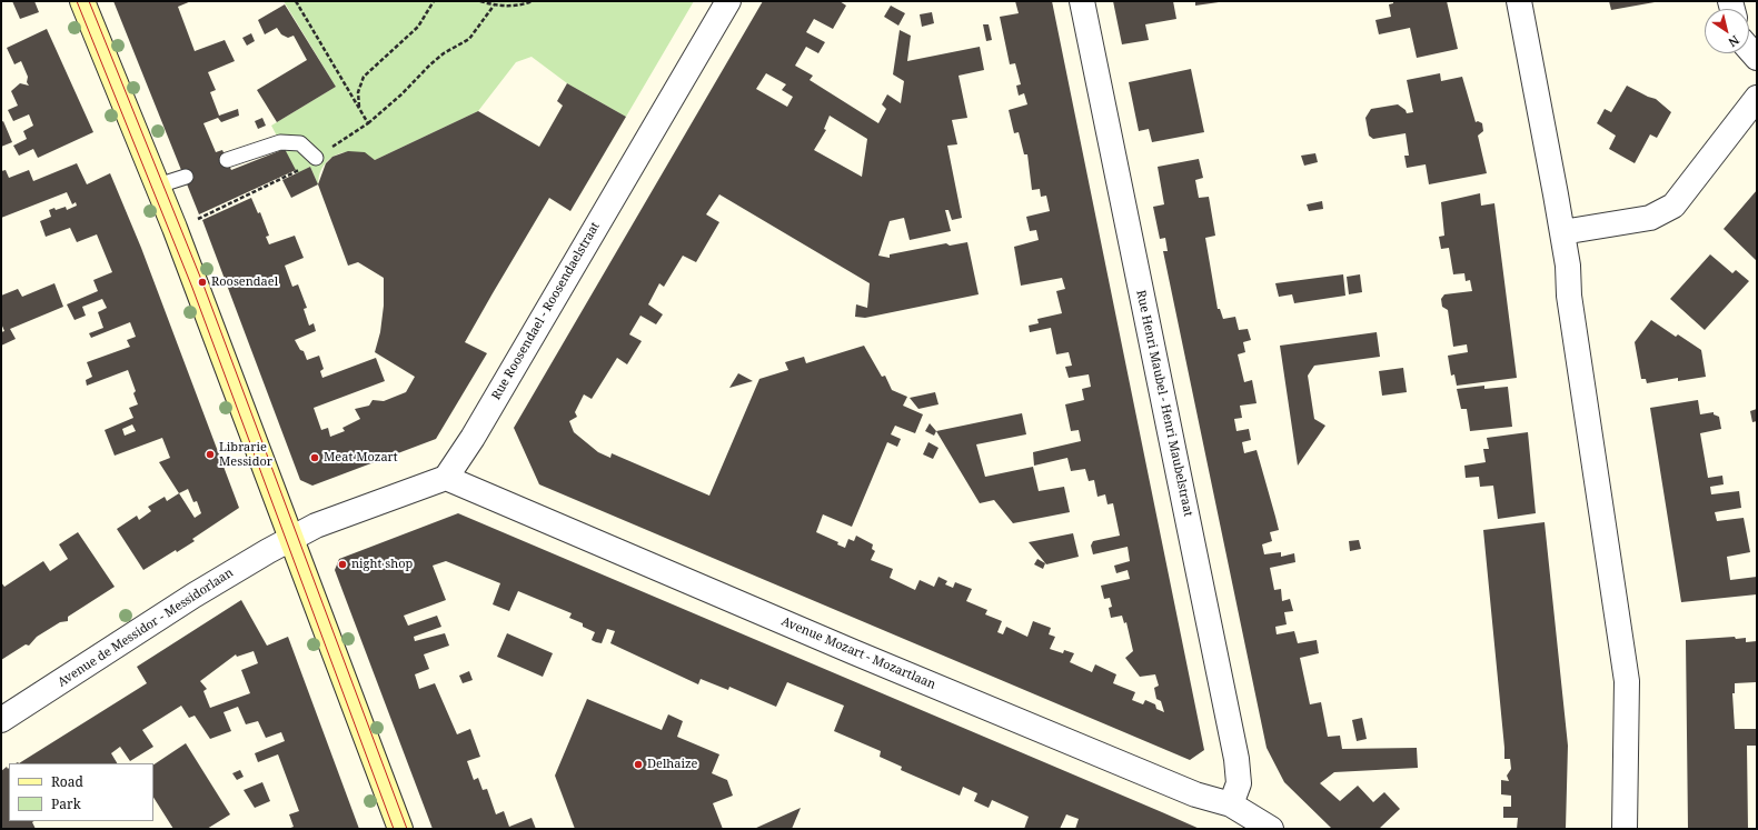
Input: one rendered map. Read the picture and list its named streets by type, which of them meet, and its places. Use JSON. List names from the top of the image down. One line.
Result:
{"streets":{"street":["Rue Roosendael - Roosendaelstraat","Rue Henri Maubel - Henri Maubelstraat","Avenue de Messidor - Messidorlaan","Avenue Mozart - Mozartlaan"]},"crossings":[["Rue Roosendael - Roosendaelstraat","Avenue Mozart - Mozartlaan"],["Rue Henri Maubel - Henri Maubelstraat","Avenue Mozart - Mozartlaan"]],"places":["Roosendael","Librarie Messidor","Meat Mozart","night shop","Delhaize"],"legend":["Road","Park"],"north":"bottom right"}
